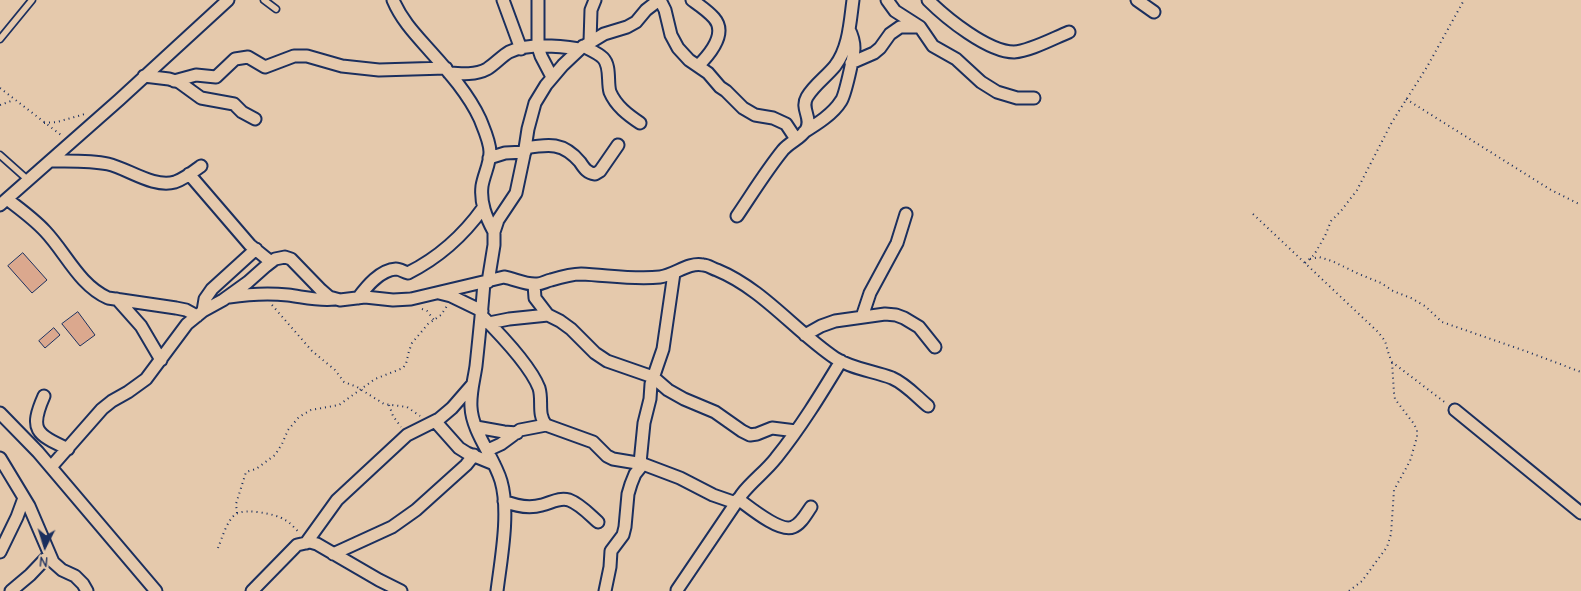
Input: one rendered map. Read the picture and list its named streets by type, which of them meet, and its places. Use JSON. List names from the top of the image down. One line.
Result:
{"north":"bottom"}
